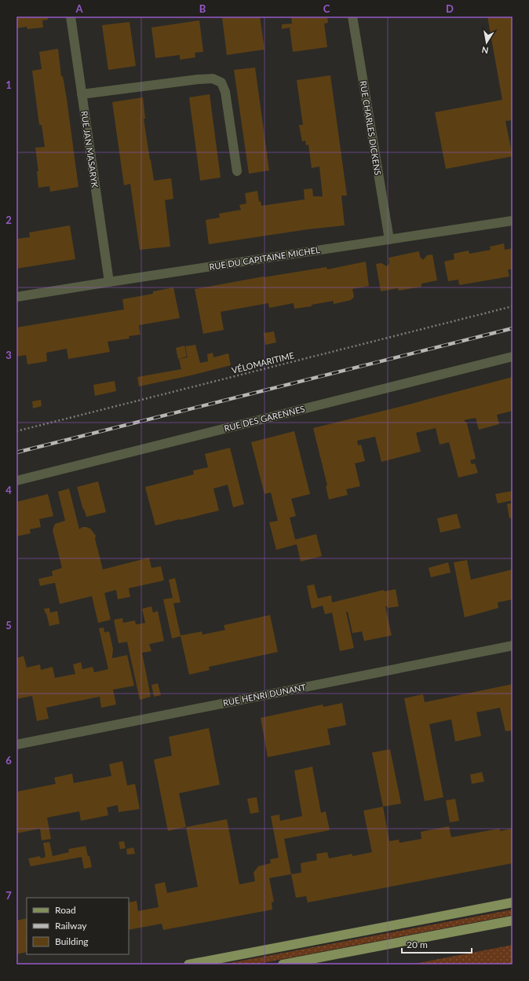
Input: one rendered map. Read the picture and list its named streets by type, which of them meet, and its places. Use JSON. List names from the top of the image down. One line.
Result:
{"streets":{"street":["RUE CHARLES DICKENS","RUE JAN MASARYK","RUE DU CAPITAINE MICHEL","RUE DES GARENNES","RUE HENRI DUNANT"],"path":["VÉLOMARITIME"]},"crossings":[["RUE CHARLES DICKENS","RUE DU CAPITAINE MICHEL"],["RUE JAN MASARYK","RUE DU CAPITAINE MICHEL"]],"legend":["Road","Railway","Building"],"scale_bar":"20 m","north":"bottom","grid":{"columns":["A","B","C","D"],"rows":["1","2","3","4","5","6","7"]}}
